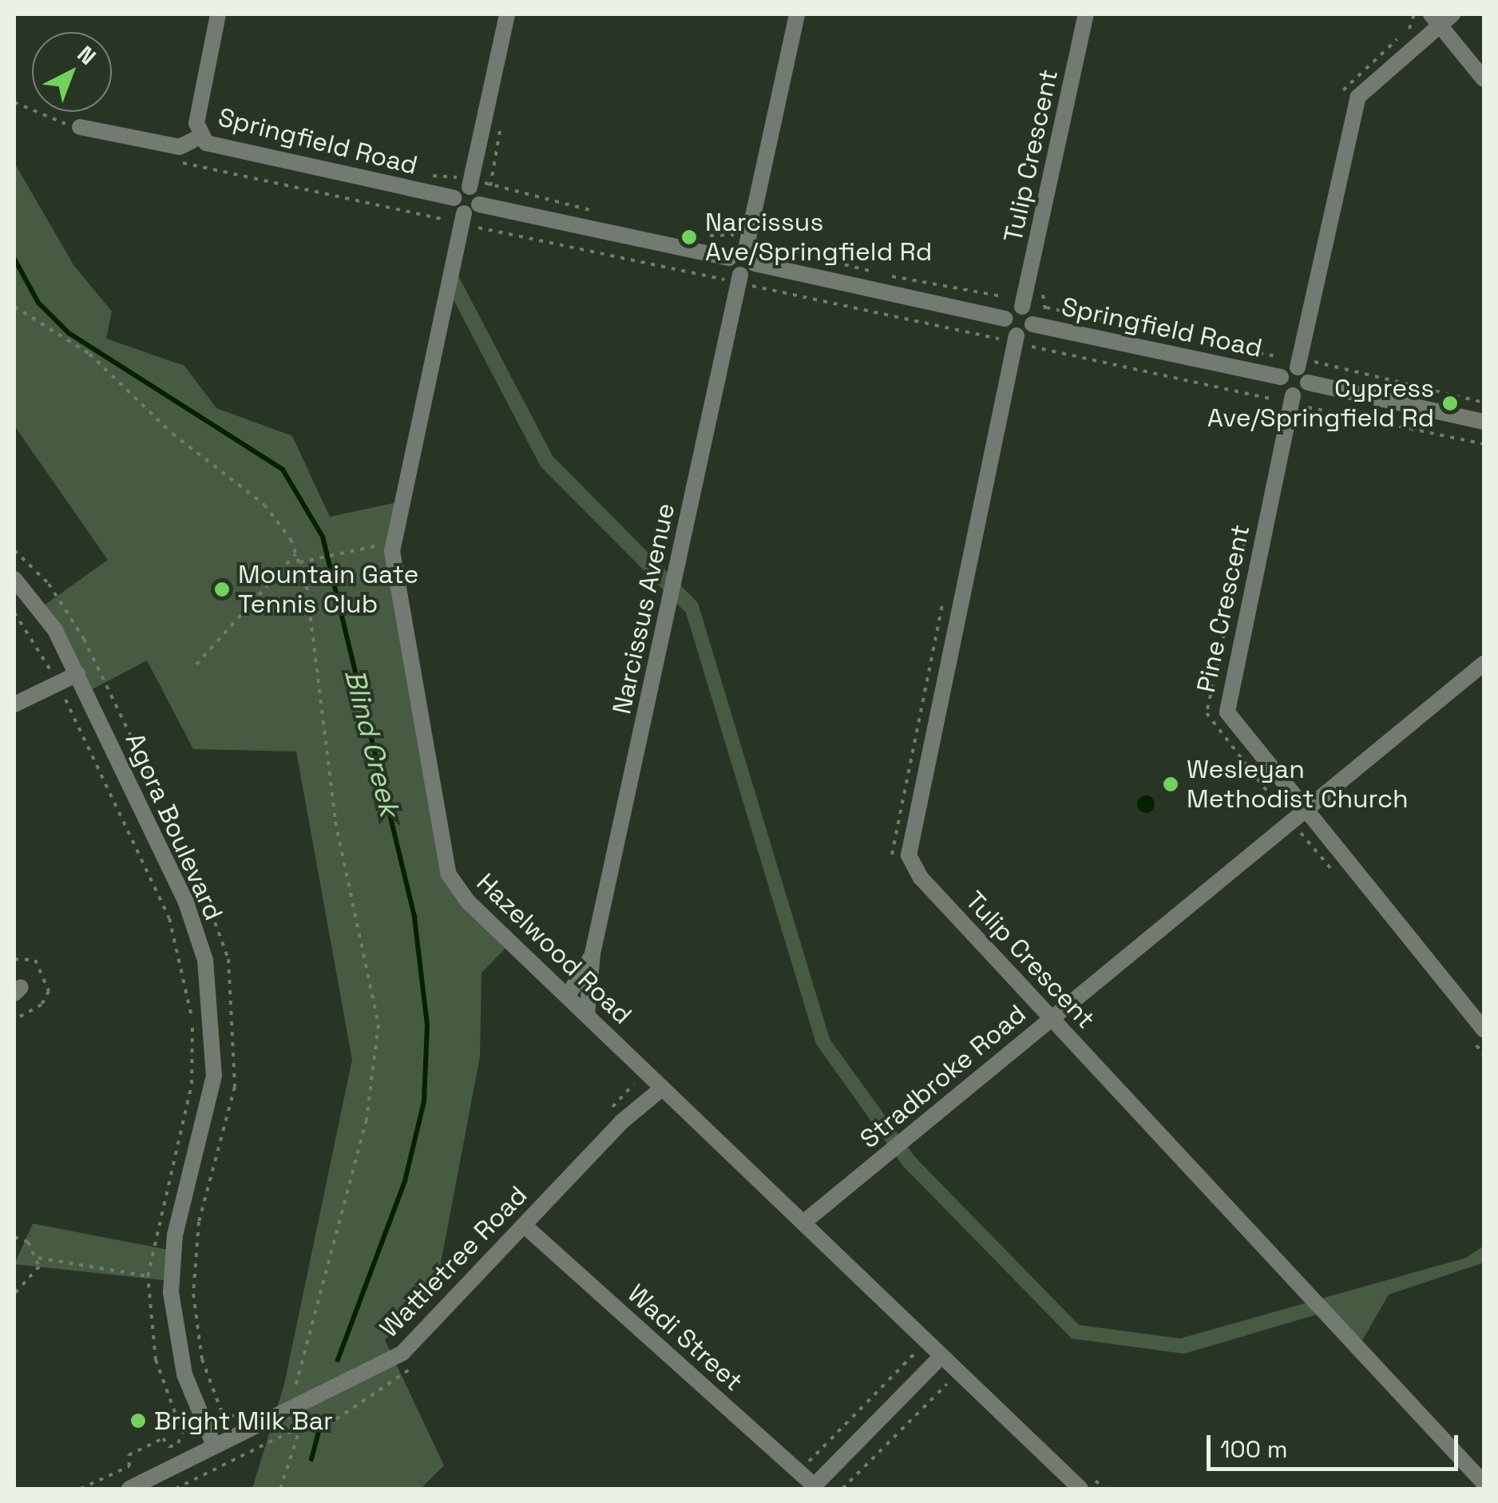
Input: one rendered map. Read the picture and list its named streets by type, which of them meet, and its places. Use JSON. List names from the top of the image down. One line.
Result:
{"streets":{"street":["Springfield Road","Tulip Crescent","Narcissus Avenue","Pine Crescent","Agora Boulevard","Hazelwood Road","Stradbroke Road","Wattletree Road","Wadi Street"]},"crossings":[["Tulip Crescent","Stradbroke Road"],["Narcissus Avenue","Hazelwood Road"],["Pine Crescent","Stradbroke Road"],["Agora Boulevard","Wattletree Road"],["Hazelwood Road","Stradbroke Road"],["Hazelwood Road","Wattletree Road"],["Wattletree Road","Wadi Street"]],"water":["Blind Creek"],"places":["Narcissus Ave/Springfield Rd","Cypress Ave/Springfield Rd","Mountain Gate Tennis Club","Wesleyan Methodist Church","Bright Milk Bar"],"scale_bar":"100 m","north":"top right"}
